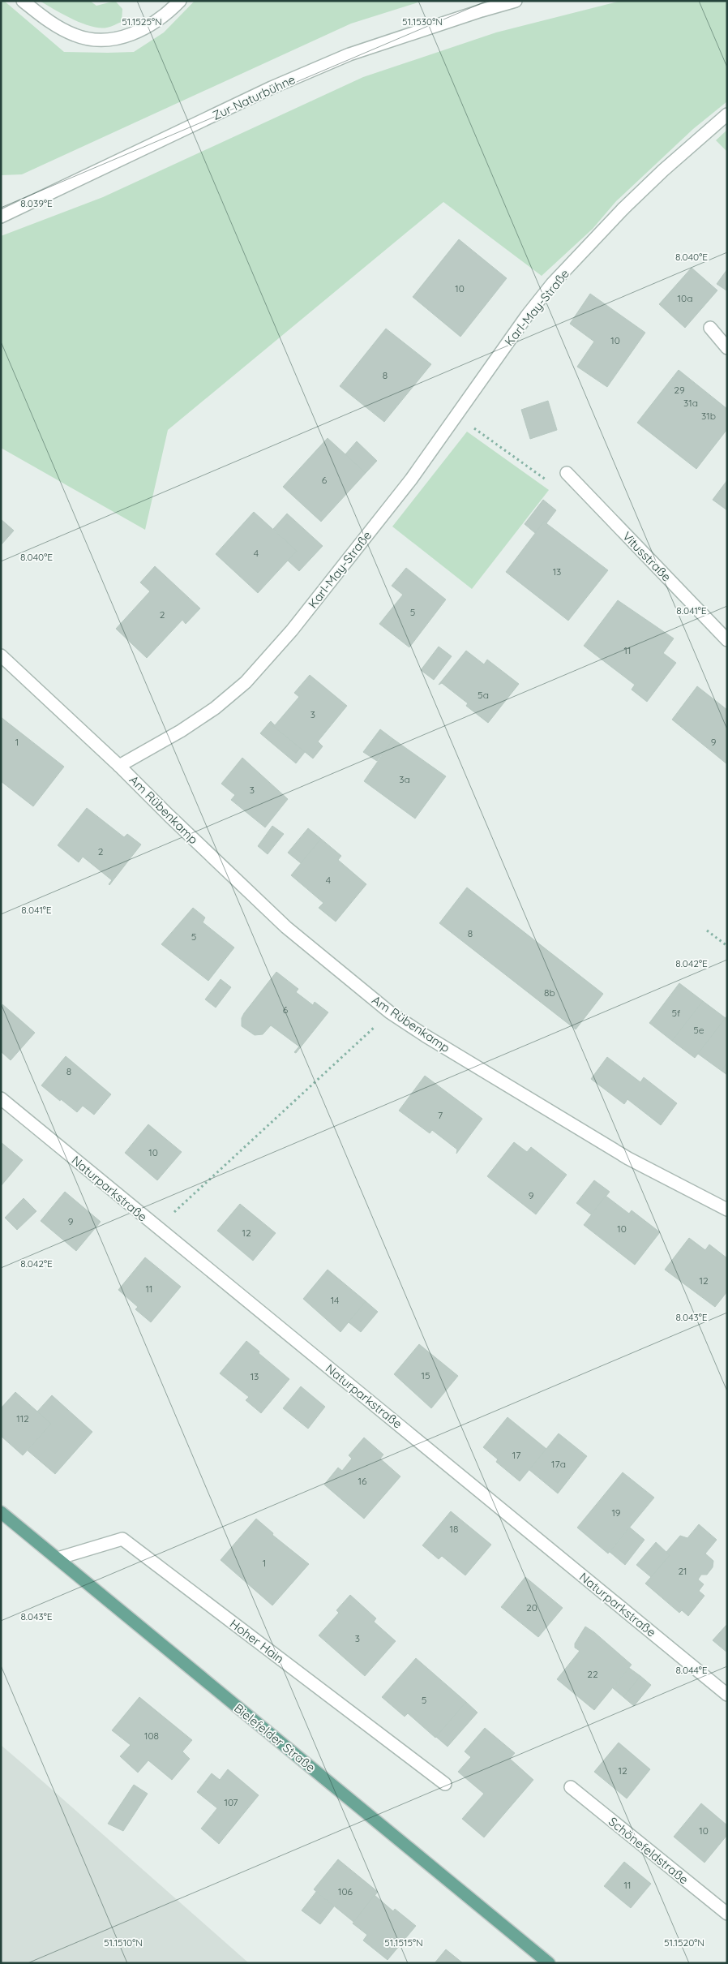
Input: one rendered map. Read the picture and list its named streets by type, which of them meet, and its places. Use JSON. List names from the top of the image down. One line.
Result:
{"streets":{"main road":["Bielefelder Straße"],"street":["Zur Naturbühne","Karl-May-Straße","Vitusstraße","Am Rübenkamp","Naturparkstraße","Hoher Hain","Schönefeldstraße"]},"crossings":[["Karl-May-Straße","Am Rübenkamp"],["Hoher Hain","Bielefelder Straße"]],"house_numbers":["10","10a","10","8","29","31a","31b","6","4","13","5","2","11","5a","3","1","9","3a","3","2","4","8","5","8b","6","5f","5e","8","7","10","9","9","10","12","12","11","14","15","13","112","17","17a","16","19","18","1","21","20","3","22","5","108","12","107","10","11","106"],"coordinates":["51.1525°N","51.1530°N","8.039°E","8.040°E","8.041°E","8.042°E","8.043°E","8.044°E","51.1510°N","51.1515°N","51.1520°N"]}
